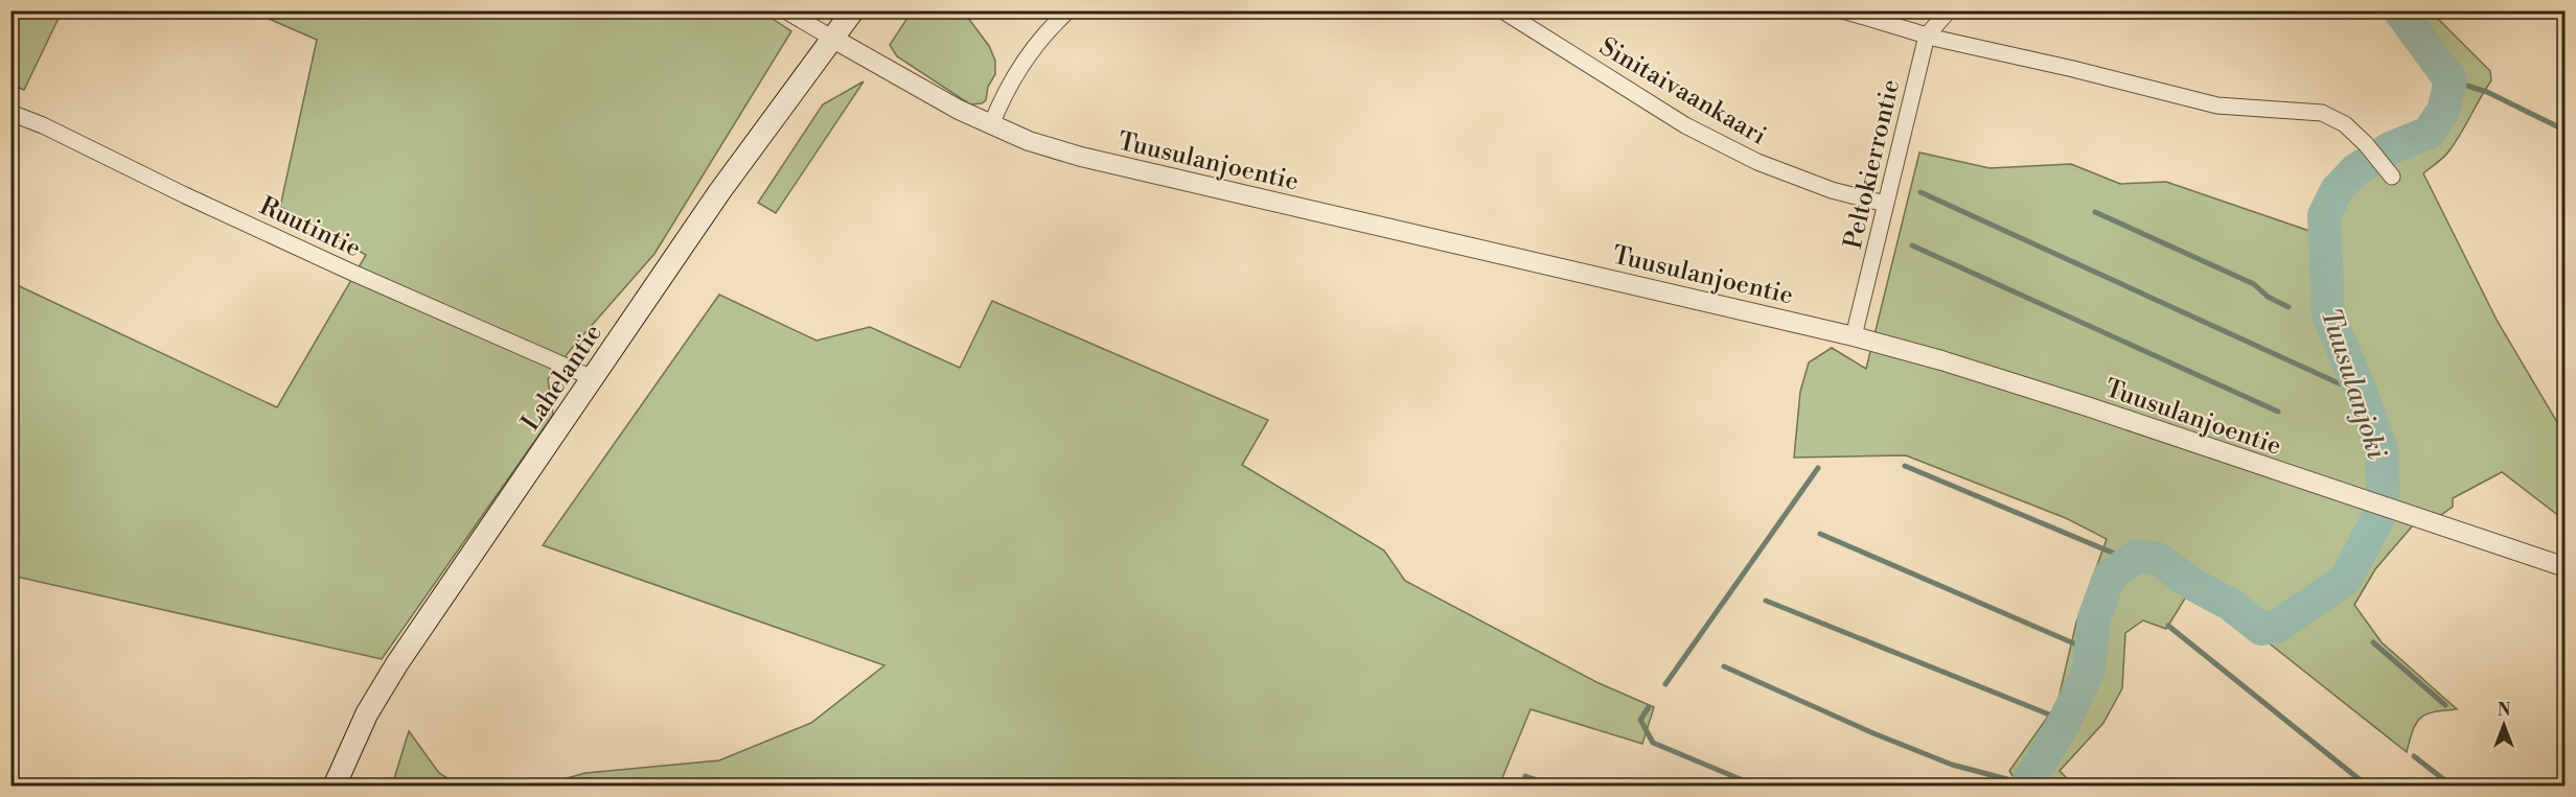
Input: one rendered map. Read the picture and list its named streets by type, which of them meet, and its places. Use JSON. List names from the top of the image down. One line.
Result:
{"streets":{"main road":["Lahelantie"],"street":["Sinitaivaankaari","Tuusulanjoentie","Peltokierrontie","Ruutintie"]},"crossings":[["Sinitaivaankaari","Peltokierrontie"],["Tuusulanjoentie","Peltokierrontie"],["Tuusulanjoentie","Lahelantie"],["Ruutintie","Lahelantie"]],"water":["Tuusulanjoki"],"north":"top"}
